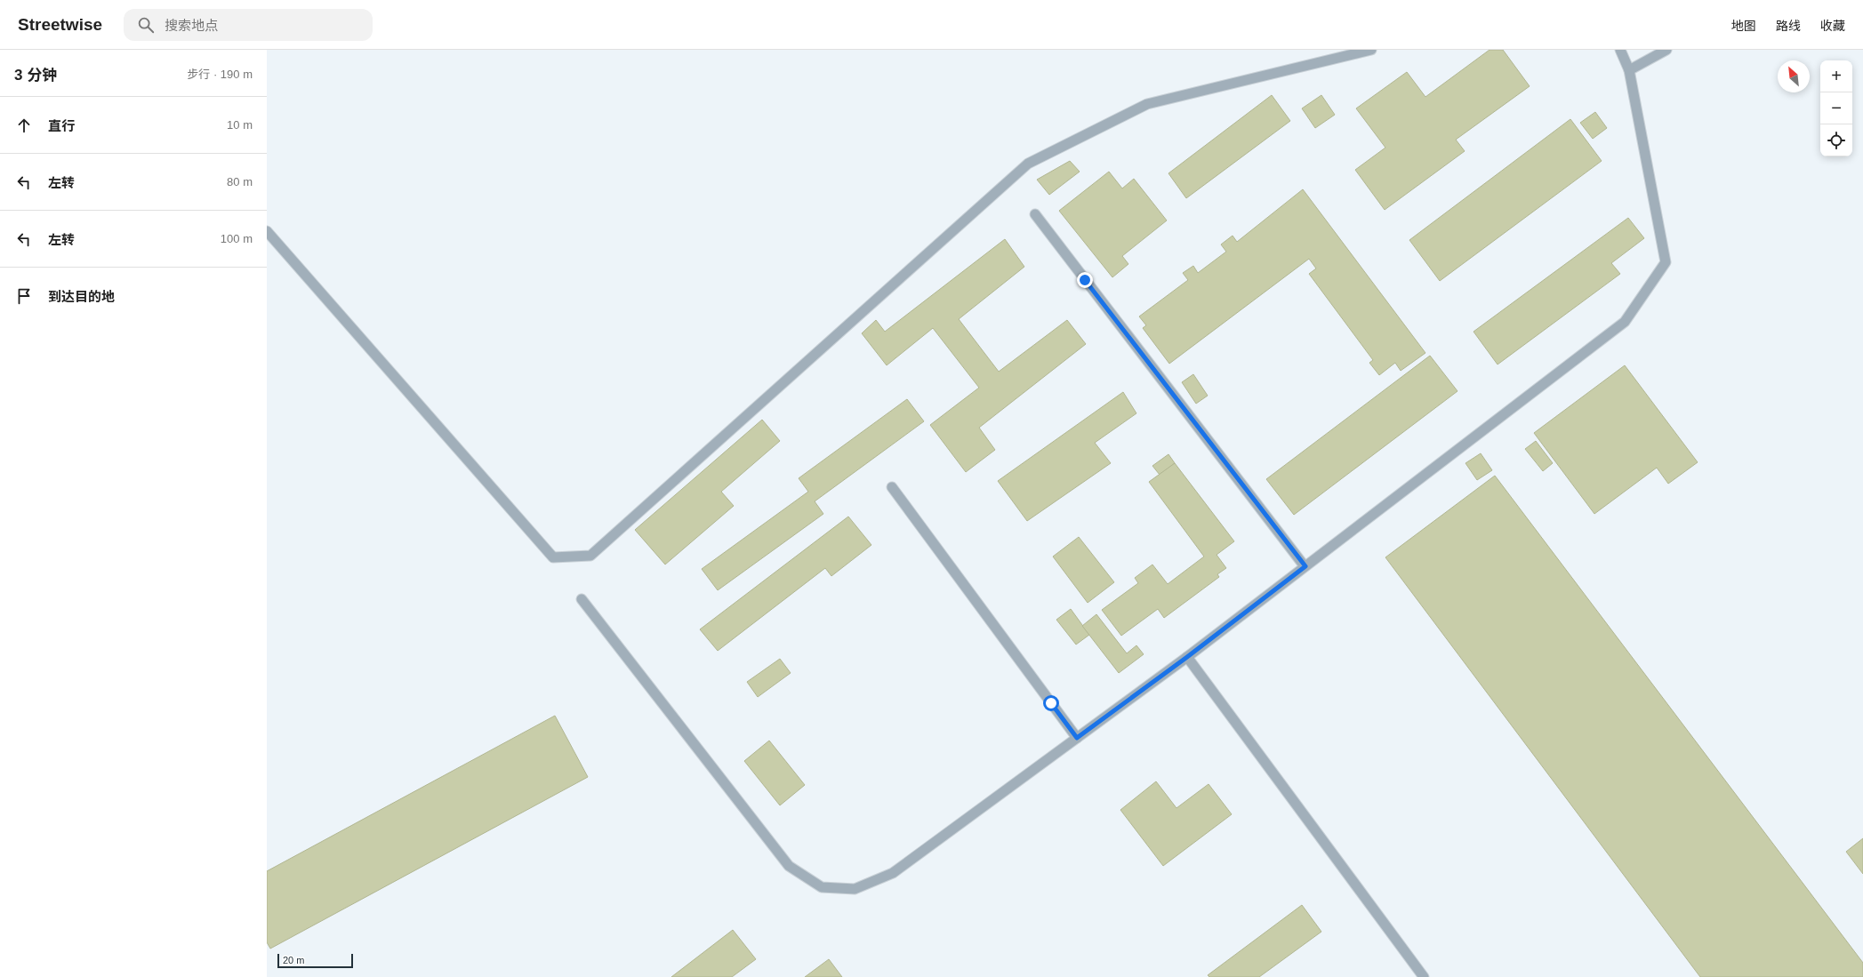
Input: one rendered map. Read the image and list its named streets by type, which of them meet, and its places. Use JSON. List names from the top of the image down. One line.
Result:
{"scale_bar":"20 m","north":"top left","page":{"header":"Streetwise","search":"搜索地点","nav":["地图","路线","收藏"],"heading":["3 分钟","步行 · 190 m"],"map_buttons":["+","−"],"list":[["直行","10 m"],["左转","80 m"],["左转","100 m"],"到达目的地"],"scale":"20 m"}}
